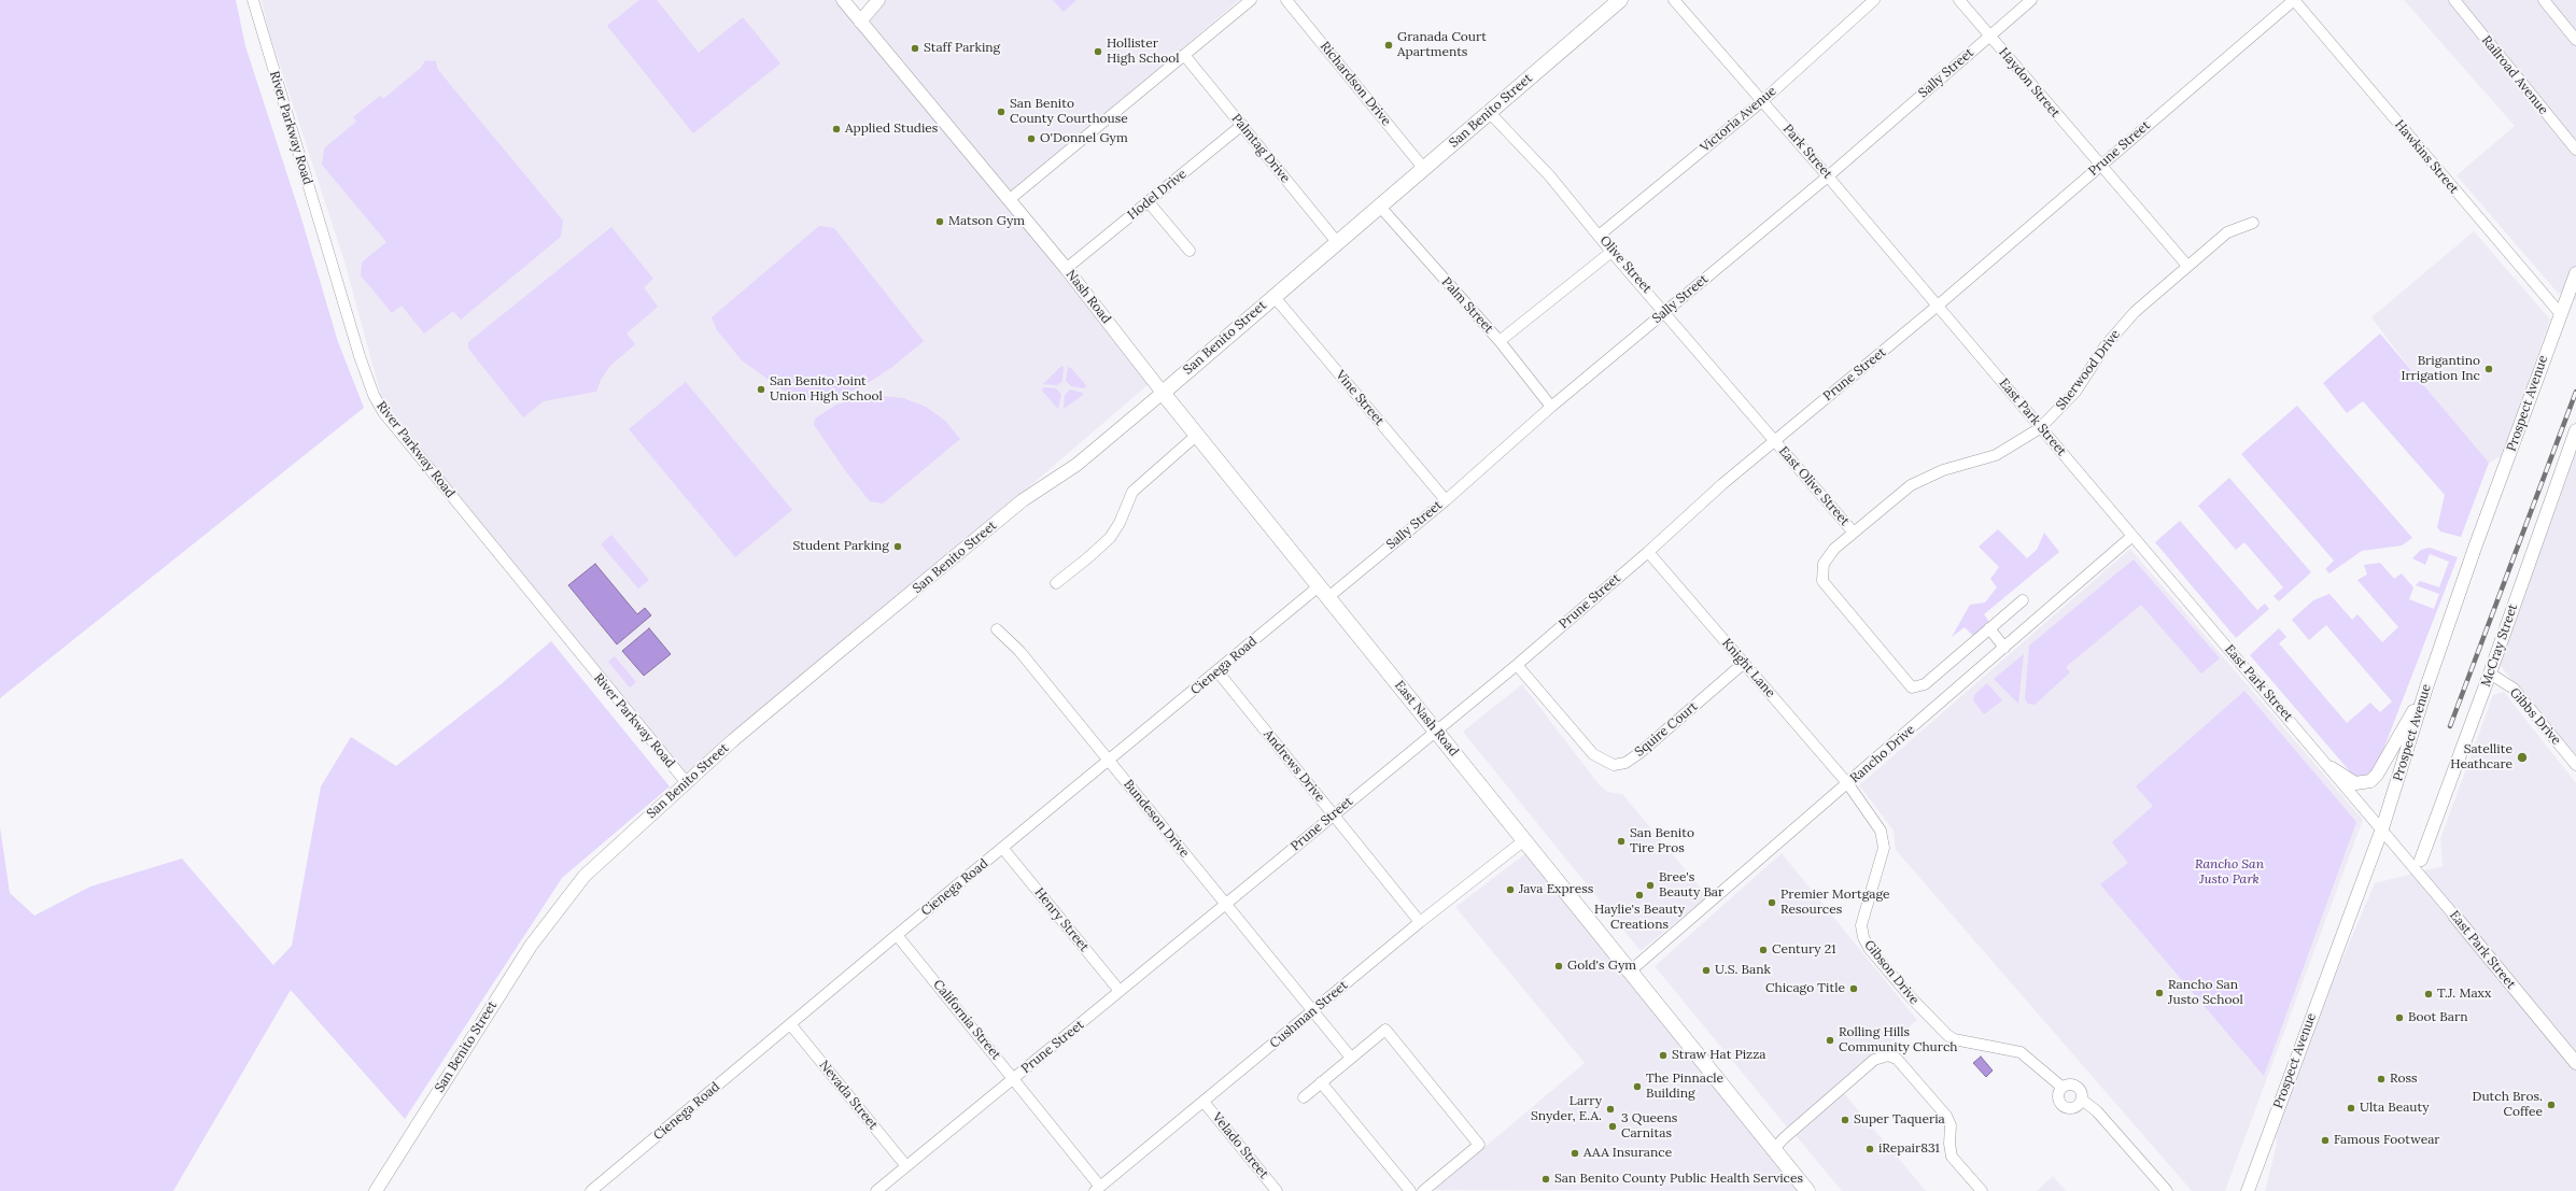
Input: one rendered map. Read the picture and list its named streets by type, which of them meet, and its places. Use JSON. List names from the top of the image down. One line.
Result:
{"streets":{"main road":["San Benito Street","Nash Road","East Nash Road"],"street":["Sally Street","Railroad Avenue","Haydon Street","Richardson Drive","Victoria Avenue","River Parkway Road","Palmtag Drive","Prune Street","Park Street","Hawkins Street","Hodel Drive","Olive Street","Palm Street","Sherwood Drive","Vine Street","Prospect Avenue","East Park Street","East Olive Street","McCray Street","Cienega Road","Knight Lane","Gibbs Drive","Squire Court","Rancho Drive","Andrews Drive","Bundeson Drive","Henry Street","Gibson Drive","Cushman Street","California Street","Nevada Street","Velado Street"]},"crossings":[["Sally Street","Haydon Street"],["Sally Street","Park Street"],["Sally Street","Olive Street"],["Sally Street","Nash Road"],["Sally Street","Palm Street"],["Sally Street","Vine Street"],["Sally Street","Cienega Road"],["Sally Street","East Nash Road"],["Haydon Street","Prune Street"],["Haydon Street","Sherwood Drive"],["Richardson Drive","San Benito Street"],["San Benito Street","River Parkway Road"],["San Benito Street","Palmtag Drive"],["San Benito Street","Olive Street"],["San Benito Street","Nash Road"],["San Benito Street","Palm Street"],["San Benito Street","Vine Street"],["Victoria Avenue","Park Street"],["Victoria Avenue","Olive Street"],["Palmtag Drive","Hodel Drive"],["Prune Street","Park Street"],["Prune Street","Hawkins Street"],["Prune Street","Olive Street"],["Prune Street","East Park Street"],["Prune Street","East Olive Street"],["Prune Street","Knight Lane"],["Prune Street","East Nash Road"],["Prune Street","Squire Court"],["Prune Street","Andrews Drive"],["Prune Street","Bundeson Drive"],["Prune Street","Henry Street"],["Prune Street","California Street"],["Prune Street","Nevada Street"],["Park Street","East Park Street"],["Hawkins Street","Prospect Avenue"],["Olive Street","East Olive Street"],["Nash Road","Cienega Road"],["Nash Road","East Nash Road"],["Sherwood Drive","East Park Street"],["Sherwood Drive","East Olive Street"],["Prospect Avenue","East Park Street"],["East Park Street","Rancho Drive"],["McCray Street","Gibbs Drive"],["Cienega Road","East Nash Road"],["Cienega Road","Andrews Drive"],["Cienega Road","Bundeson Drive"],["Cienega Road","Henry Street"],["Cienega Road","California Street"],["Cienega Road","Nevada Street"],["Knight Lane","Squire Court"],["Knight Lane","Rancho Drive"],["Knight Lane","Gibson Drive"],["East Nash Road","Rancho Drive"],["East Nash Road","Cushman Street"],["Rancho Drive","Gibson Drive"],["Andrews Drive","Cushman Street"],["Bundeson Drive","Cushman Street"],["Cushman Street","California Street"],["Cushman Street","Velado Street"]],"parks":["Rancho San Justo Park"],"places":["Granada Court Apartments","Staff Parking","Hollister High School","San Benito County Courthouse","Applied Studies","O'Donnel Gym","Matson Gym","Brigantino Irrigation Inc","San Benito Joint Union High School","Student Parking","Satellite Heathcare","San Benito Tire Pros","Bree's Beauty Bar","Java Express","Haylie's Beauty Creations","Premier Mortgage Resources","Century 21","Gold's Gym","U.S. Bank","Chicago Title","Rancho San Justo School","T.J. Maxx","Boot Barn","Rolling Hills Community Church","Straw Hat Pizza","Ross","The Pinnacle Building","Dutch Bros. Coffee","Ulta Beauty","Larry Snyder, E.A.","Super Taqueria","3 Queens Carnitas","Famous Footwear","iRepair831","AAA Insurance","San Benito County Public Health Services"]}
